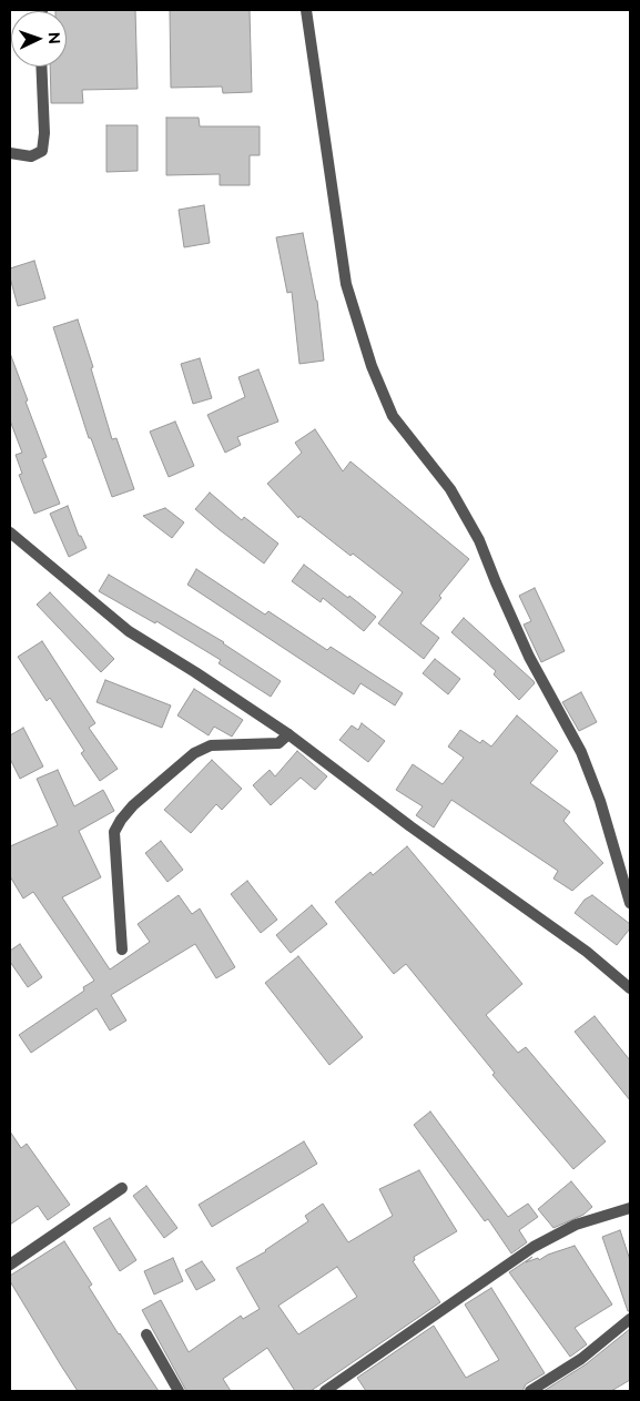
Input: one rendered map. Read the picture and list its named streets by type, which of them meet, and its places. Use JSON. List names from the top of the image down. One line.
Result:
{"north":"right"}
